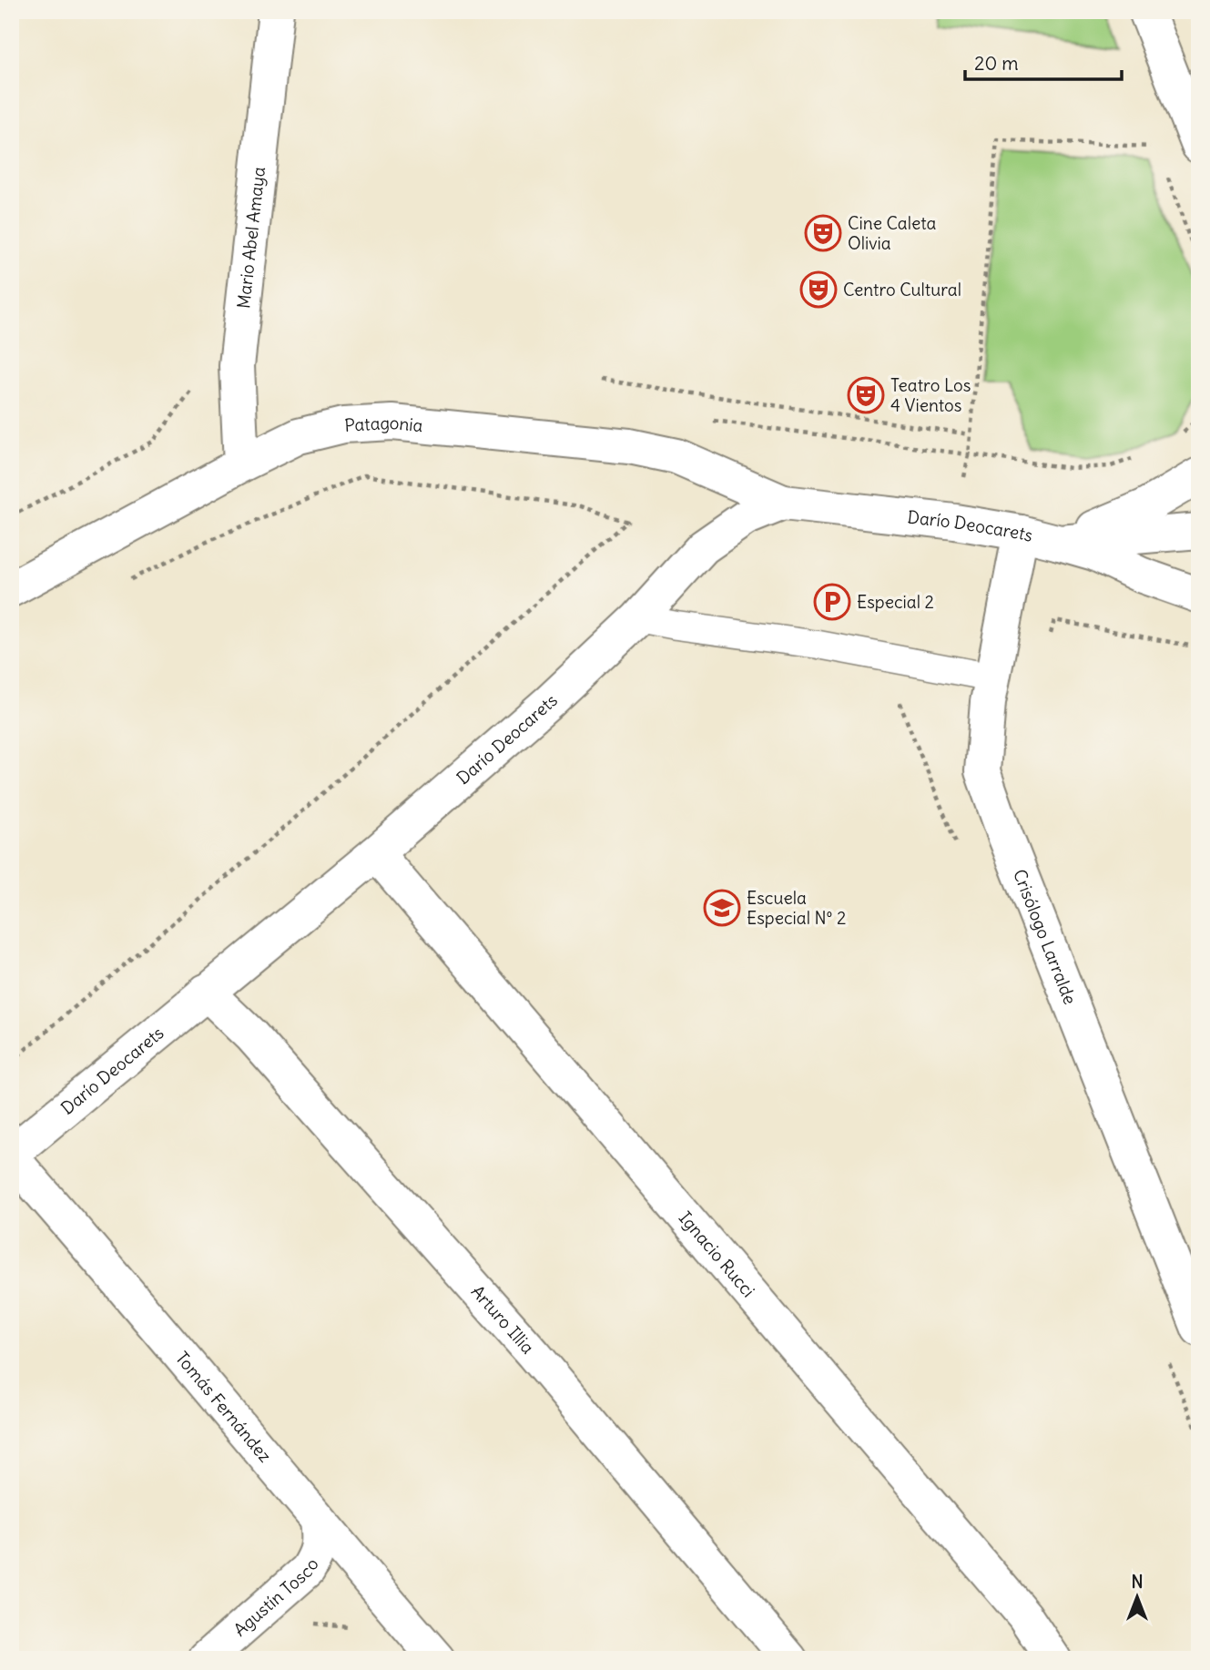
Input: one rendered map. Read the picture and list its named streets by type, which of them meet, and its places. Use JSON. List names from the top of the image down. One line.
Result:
{"streets":{"main road":["Mario Abel Amaya","Patagonia","Darío Deocarets","Crisólogo Larralde","Ignacio Rucci","Arturo Illia","Tomás Fernández","Agustín Tosco"]},"crossings":[["Mario Abel Amaya","Patagonia"],["Patagonia","Darío Deocarets"],["Darío Deocarets","Crisólogo Larralde"],["Darío Deocarets","Ignacio Rucci"],["Darío Deocarets","Arturo Illia"],["Darío Deocarets","Tomás Fernández"],["Tomás Fernández","Agustín Tosco"]],"places":{"theatre":["Cine Caleta Olivia","Centro Cultural","Teatro Los 4 Vientos"],"parking":["Especial 2"],"school or university":["Escuela Especial Nº 2"]},"scale_bar":"20 m","north":"top"}
